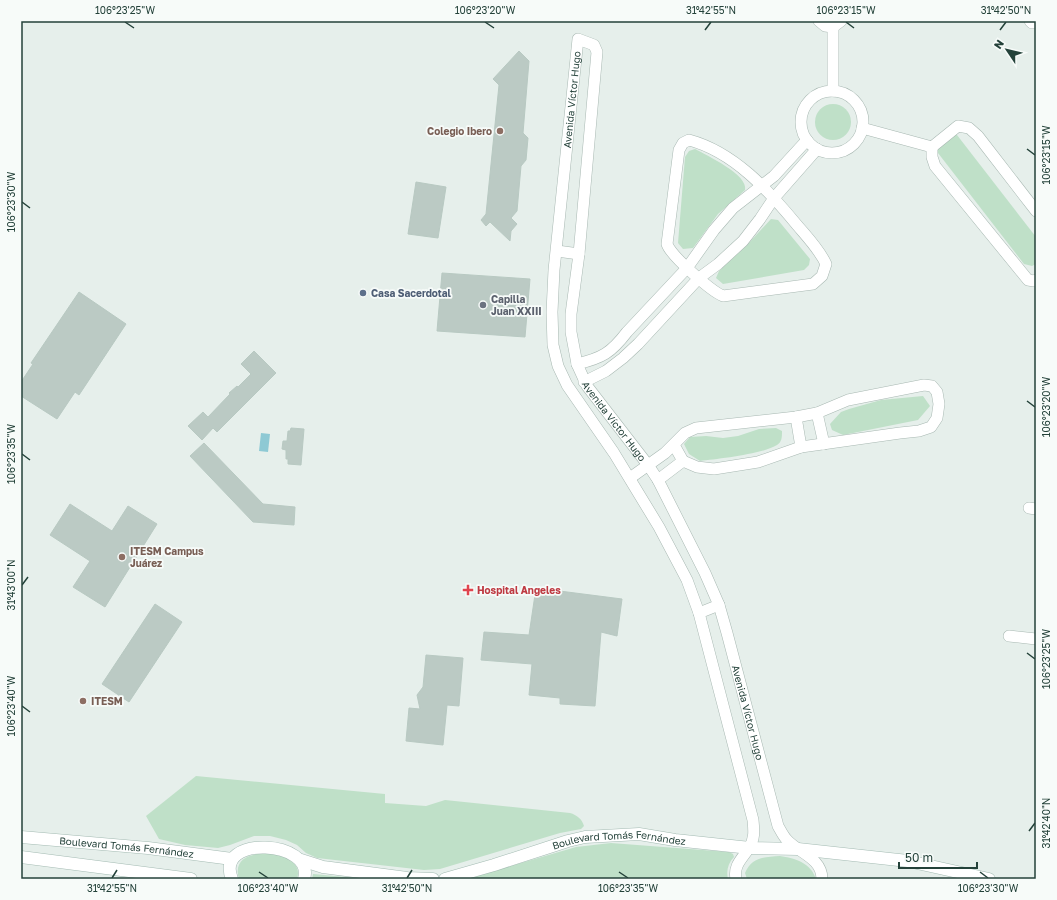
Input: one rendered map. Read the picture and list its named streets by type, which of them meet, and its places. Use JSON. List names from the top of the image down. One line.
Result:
{"streets":{"main road":["Boulevard Tomás Fernández"],"street":["Avenida Víctor Hugo"]},"crossings":[["Avenida Víctor Hugo","Boulevard Tomás Fernández"]],"places":{"other":["Colegio Ibero","Casa Sacerdotal","Capilla Juan XXIII","ITESM Campus Juárez","ITESM"],"health":["Hospital Angeles"]},"scale_bar":"50 m","north":"top left","coordinates":["106°23'25\"W","106°23'20\"W","31°42'55\"N","106°23'15\"W","31°42'50\"N","106°23'30\"W","106°23'35\"W","31°43'00\"N","106°23'40\"W","31°42'40\"N"]}
